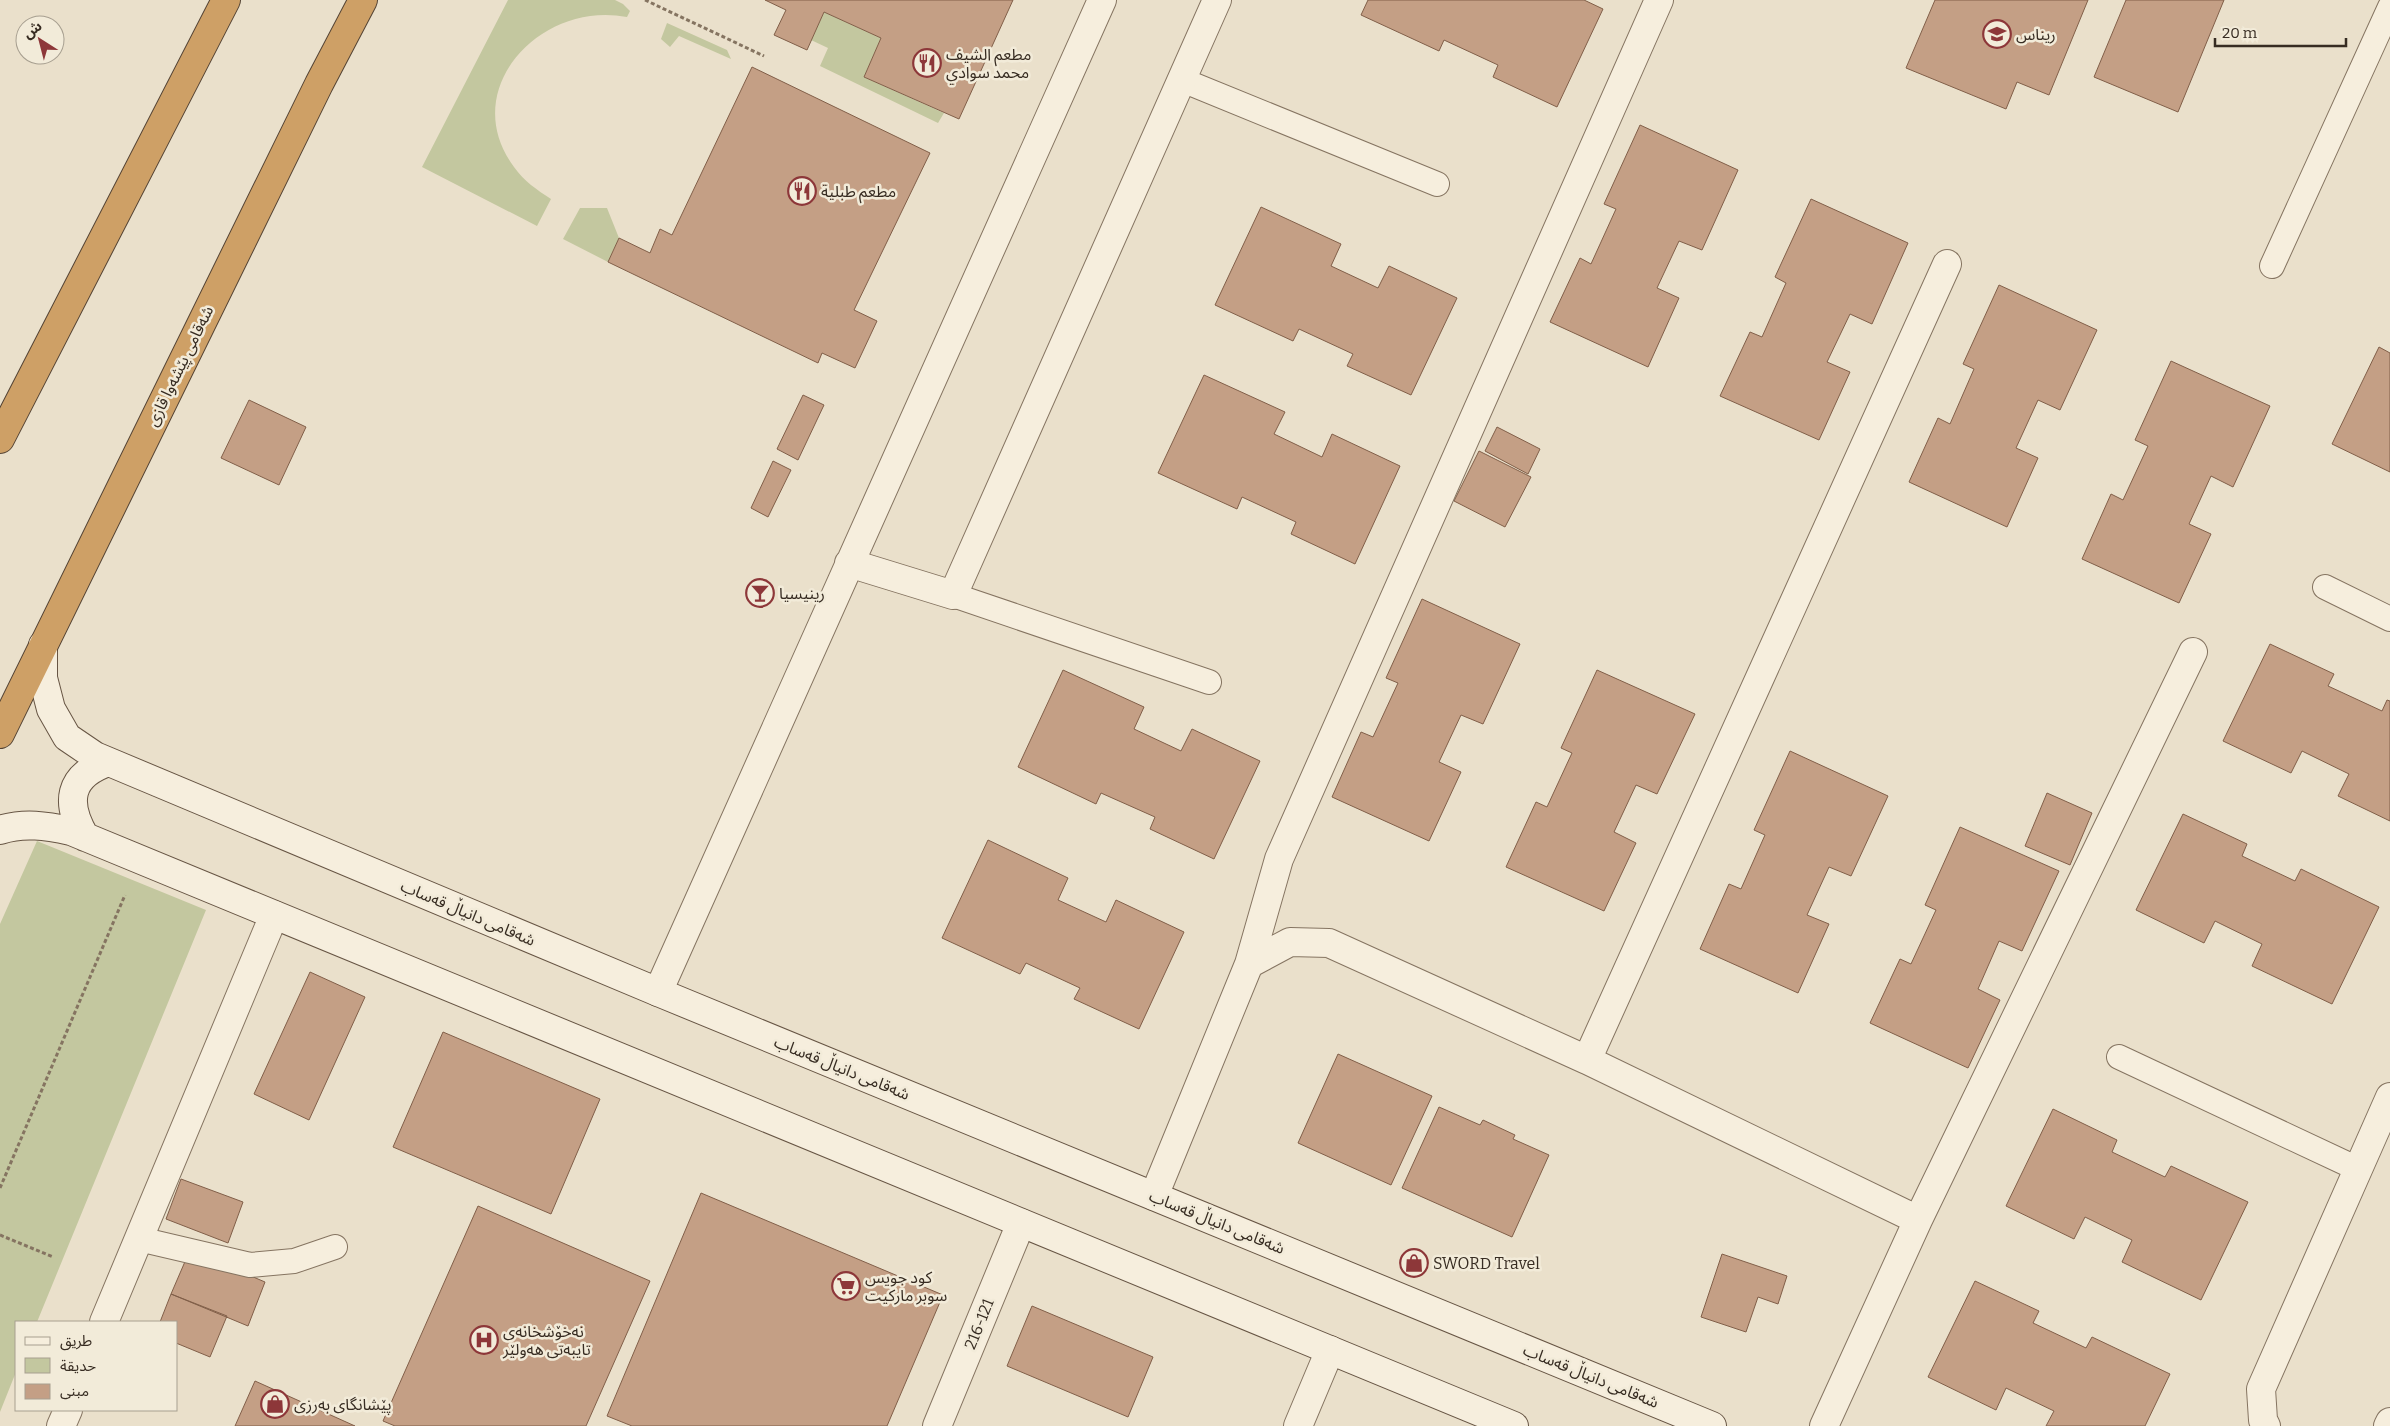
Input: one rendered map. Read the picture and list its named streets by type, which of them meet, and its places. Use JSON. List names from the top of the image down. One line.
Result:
{"streets":{"highway":["شەقامی پێشەوا قازی"],"street":["شەقامی دانیاڵ قەساب","216-121"]},"crossings":[["شەقامی پێشەوا قازی","شەقامی دانیاڵ قەساب"]],"places":{"school or university":["ريناس"],"restaurant":["مطعم الشيف محمد سوادي","مطعم طبلية"],"bar":["رينيسيا"],"shop":["SWORD Travel","پێشانگای بەرزی"],"supermarket":["كود جويس سوبر ماركيت"],"hospital":["نەخۆشخانەی تایبەتی هەولێر"]},"legend":["طريق","حديقة","مبنى"],"scale_bar":"20 m","north":"top left"}
